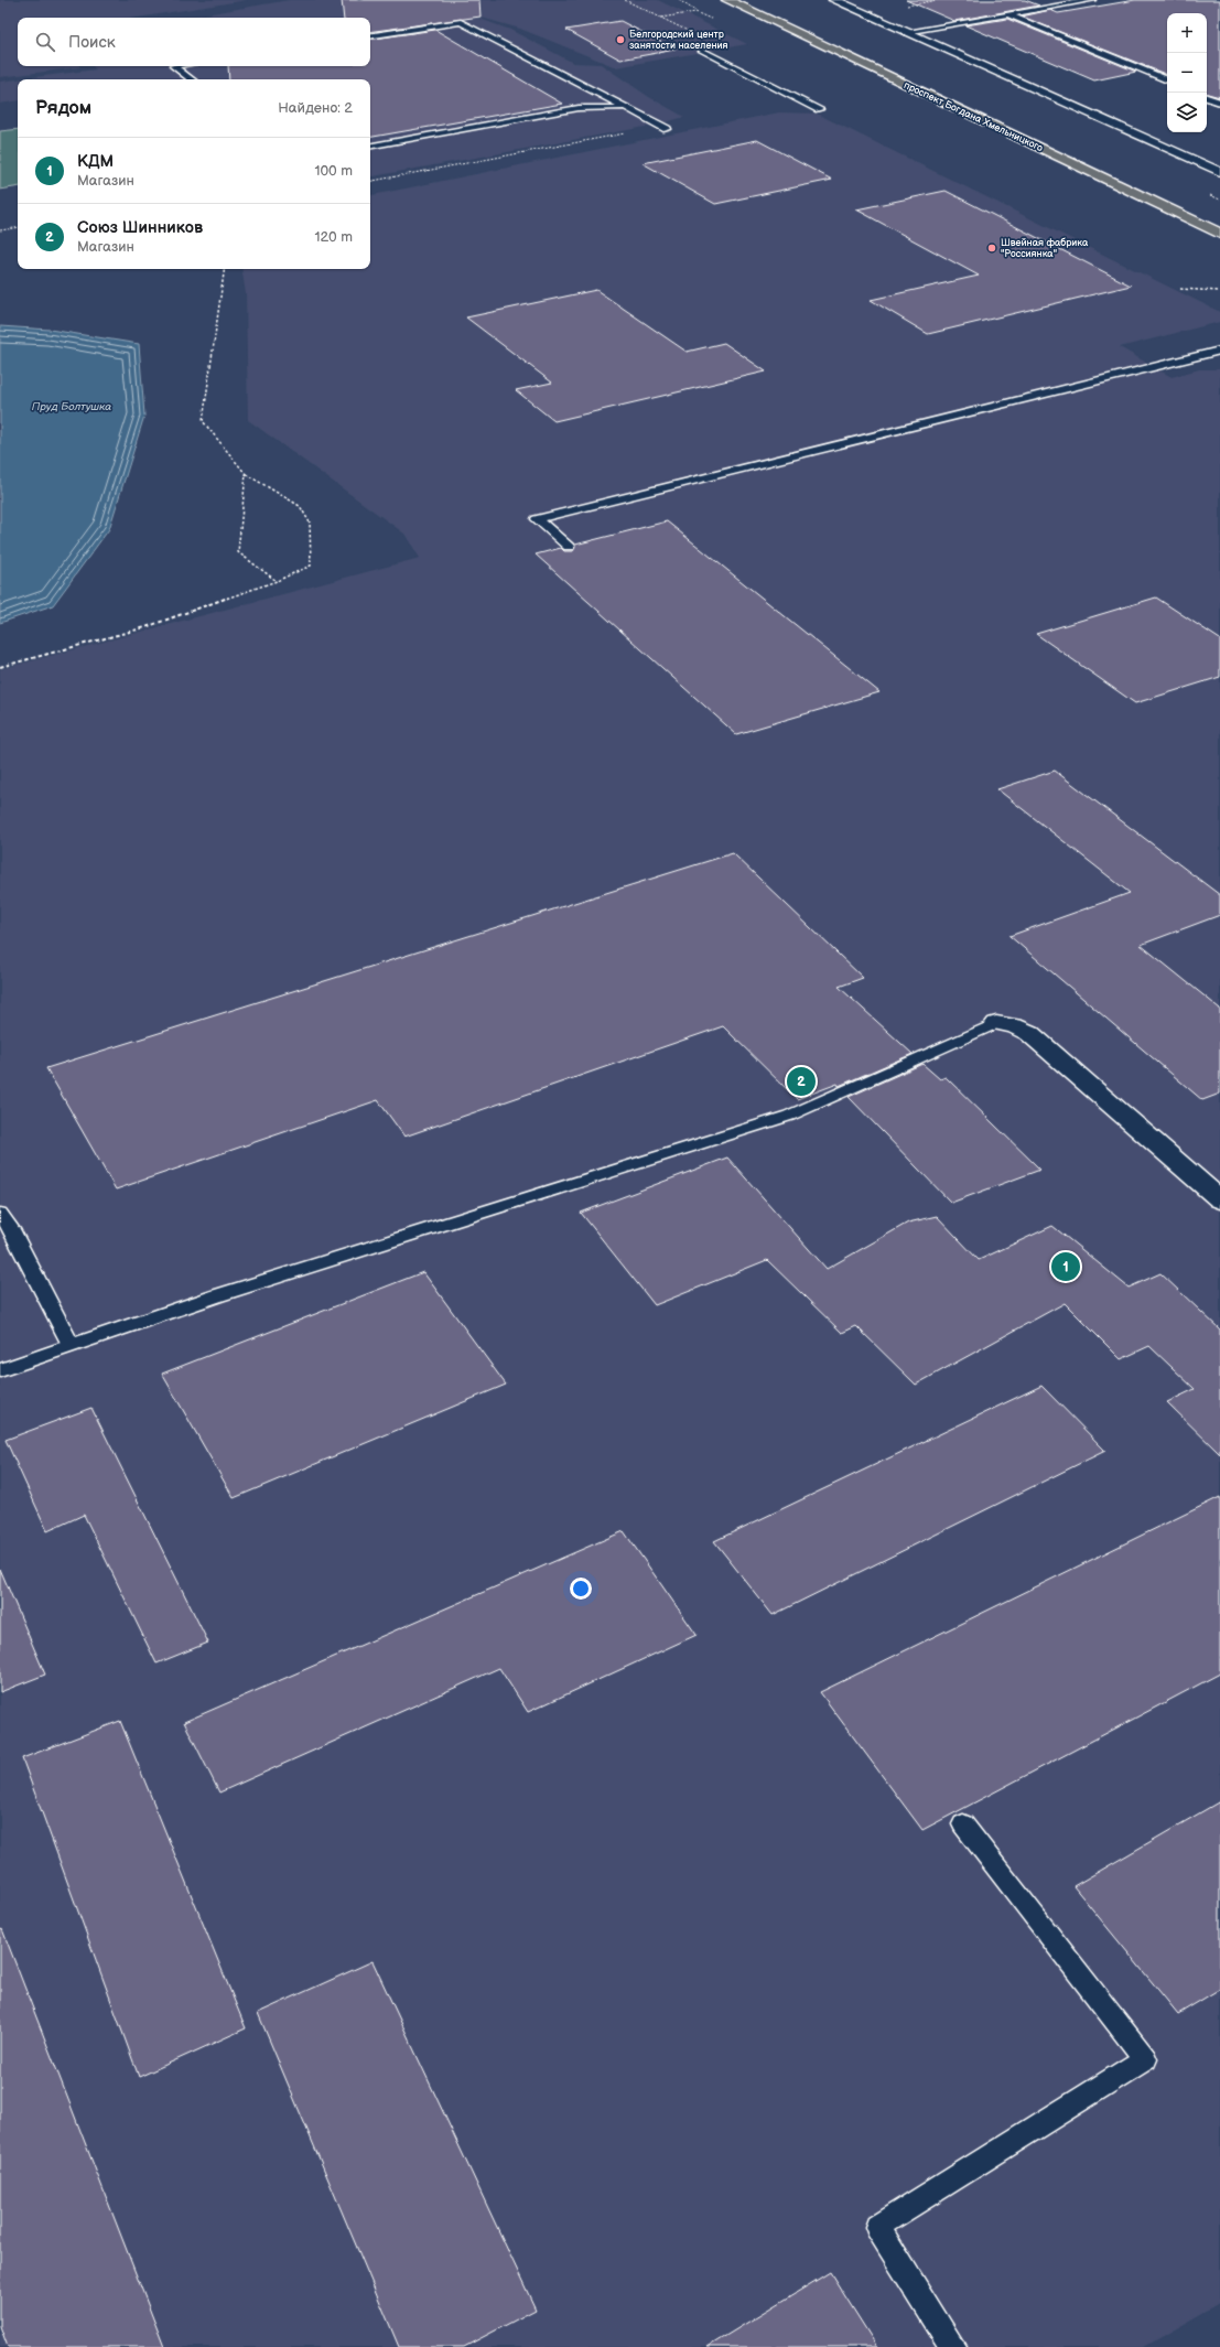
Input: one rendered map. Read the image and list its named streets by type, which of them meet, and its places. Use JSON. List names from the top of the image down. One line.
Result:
{"streets":{"main road":["проспект Богдана Хмельницкого"]},"water":["Пруд Болтушка"],"places":["Белгородский центр занятости населения","Швейная фабрика \"Россиянка\""],"page":{"map_buttons":["+","−"],"search":"Поиск","heading":["Рядом","Найдено: 2"],"list":[{"mark":"1","name":"КДМ","note":"Магазин","value":"100 m"},{"mark":"2","name":"Союз Шинников","note":"Магазин","value":"120 m"}],"pins":["2","1"]}}
